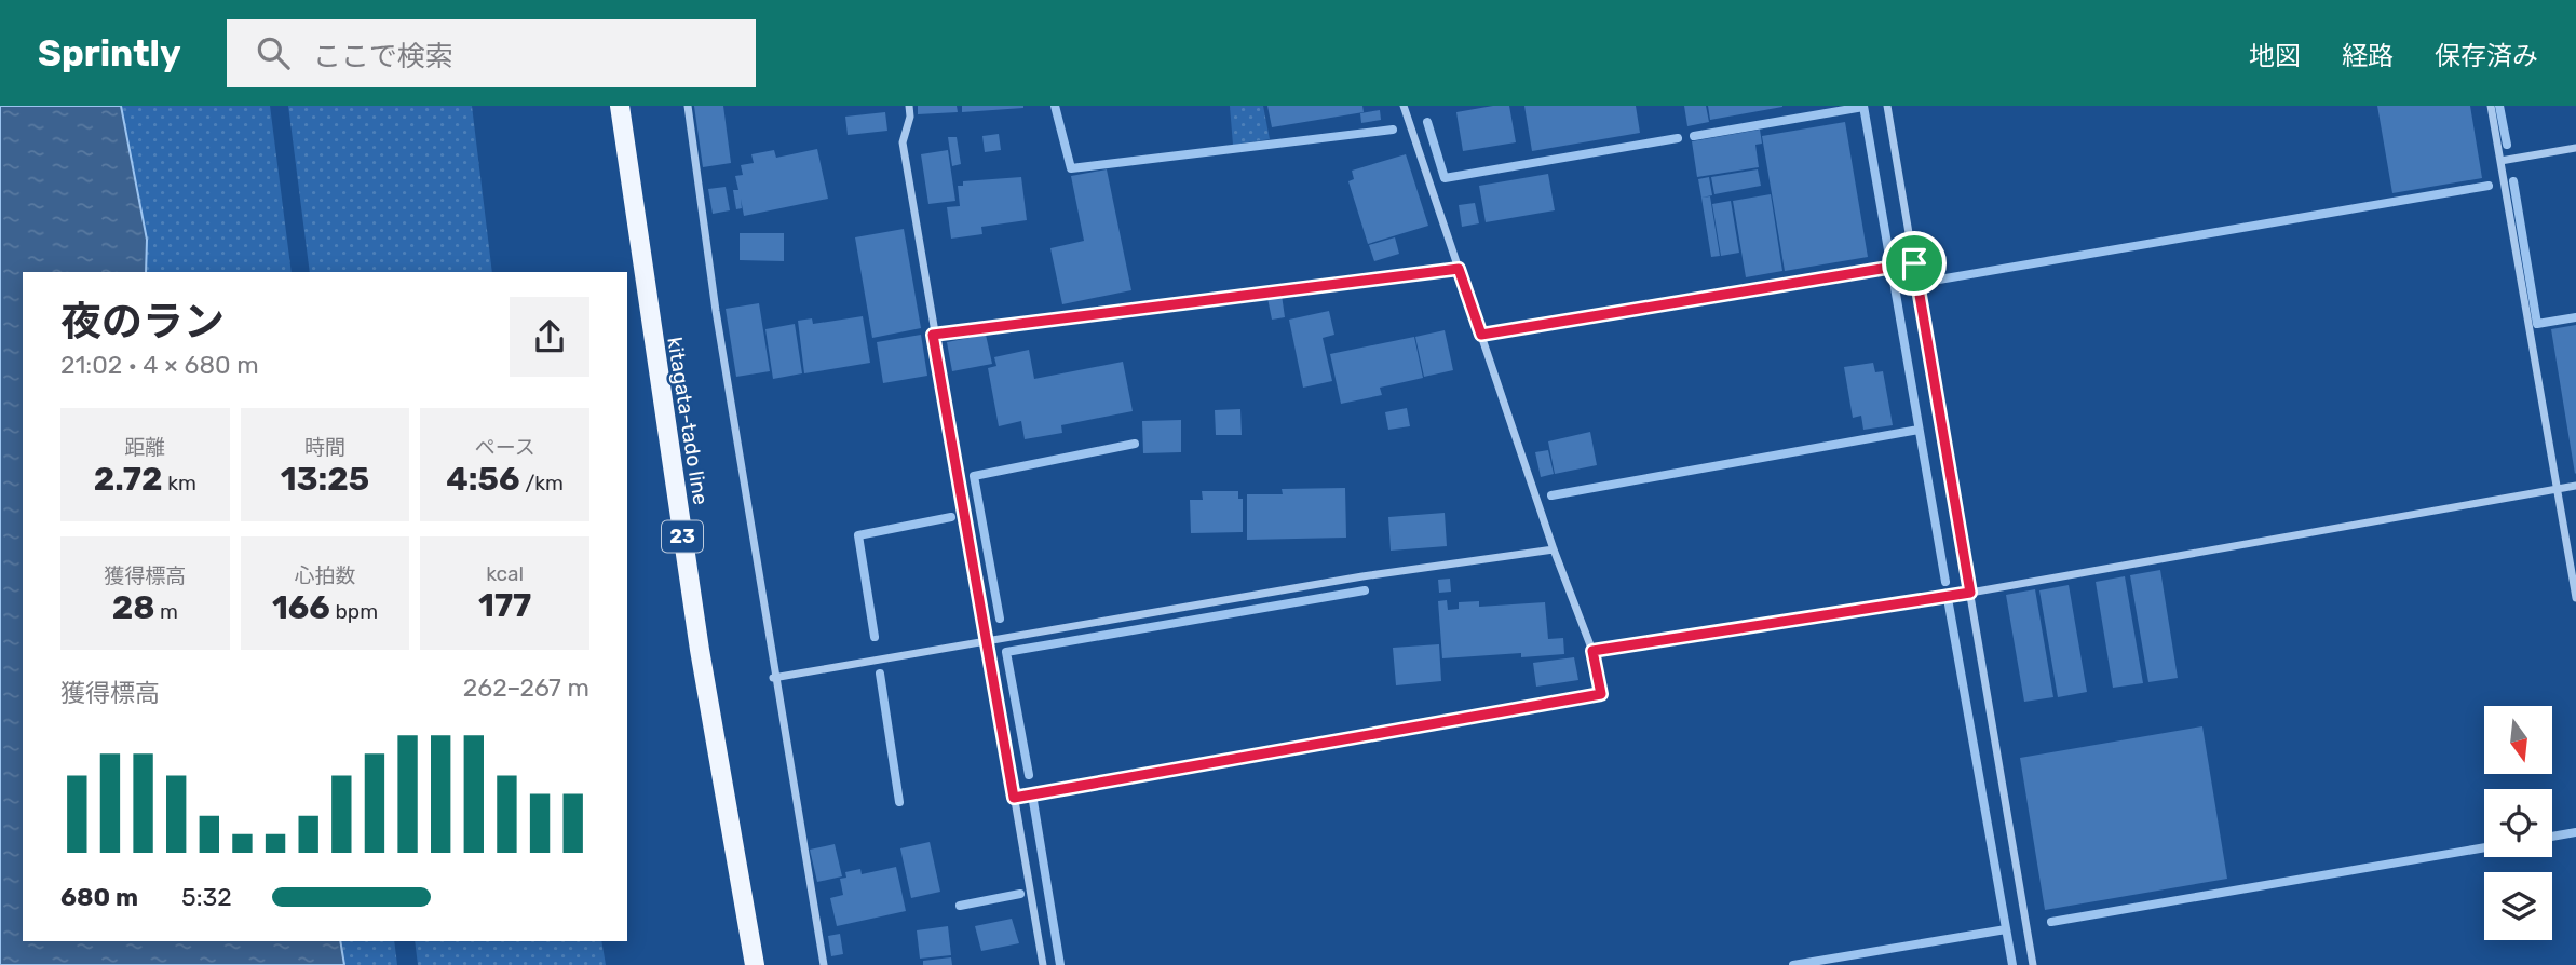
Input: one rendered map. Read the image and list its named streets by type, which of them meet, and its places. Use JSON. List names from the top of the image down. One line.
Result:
{"streets":{"main road":["kitagata-tado line","23"]},"north":"bottom","page":{"header":"Sprintly","search":"ここで検索","nav":["地図","経路","保存済み"],"heading":["夜のラン","21:02 · 4 × 680 m"],"stats":[["距離","2.72 km"],["時間","13:25"],["ペース","4:56 /km"],["獲得標高","28 m"],["心拍数","166 bpm"],["kcal","177"]],"chart":["獲得標高","262–267 m"],"list":[{"name":"680 m","note":"5:32"}]}}
